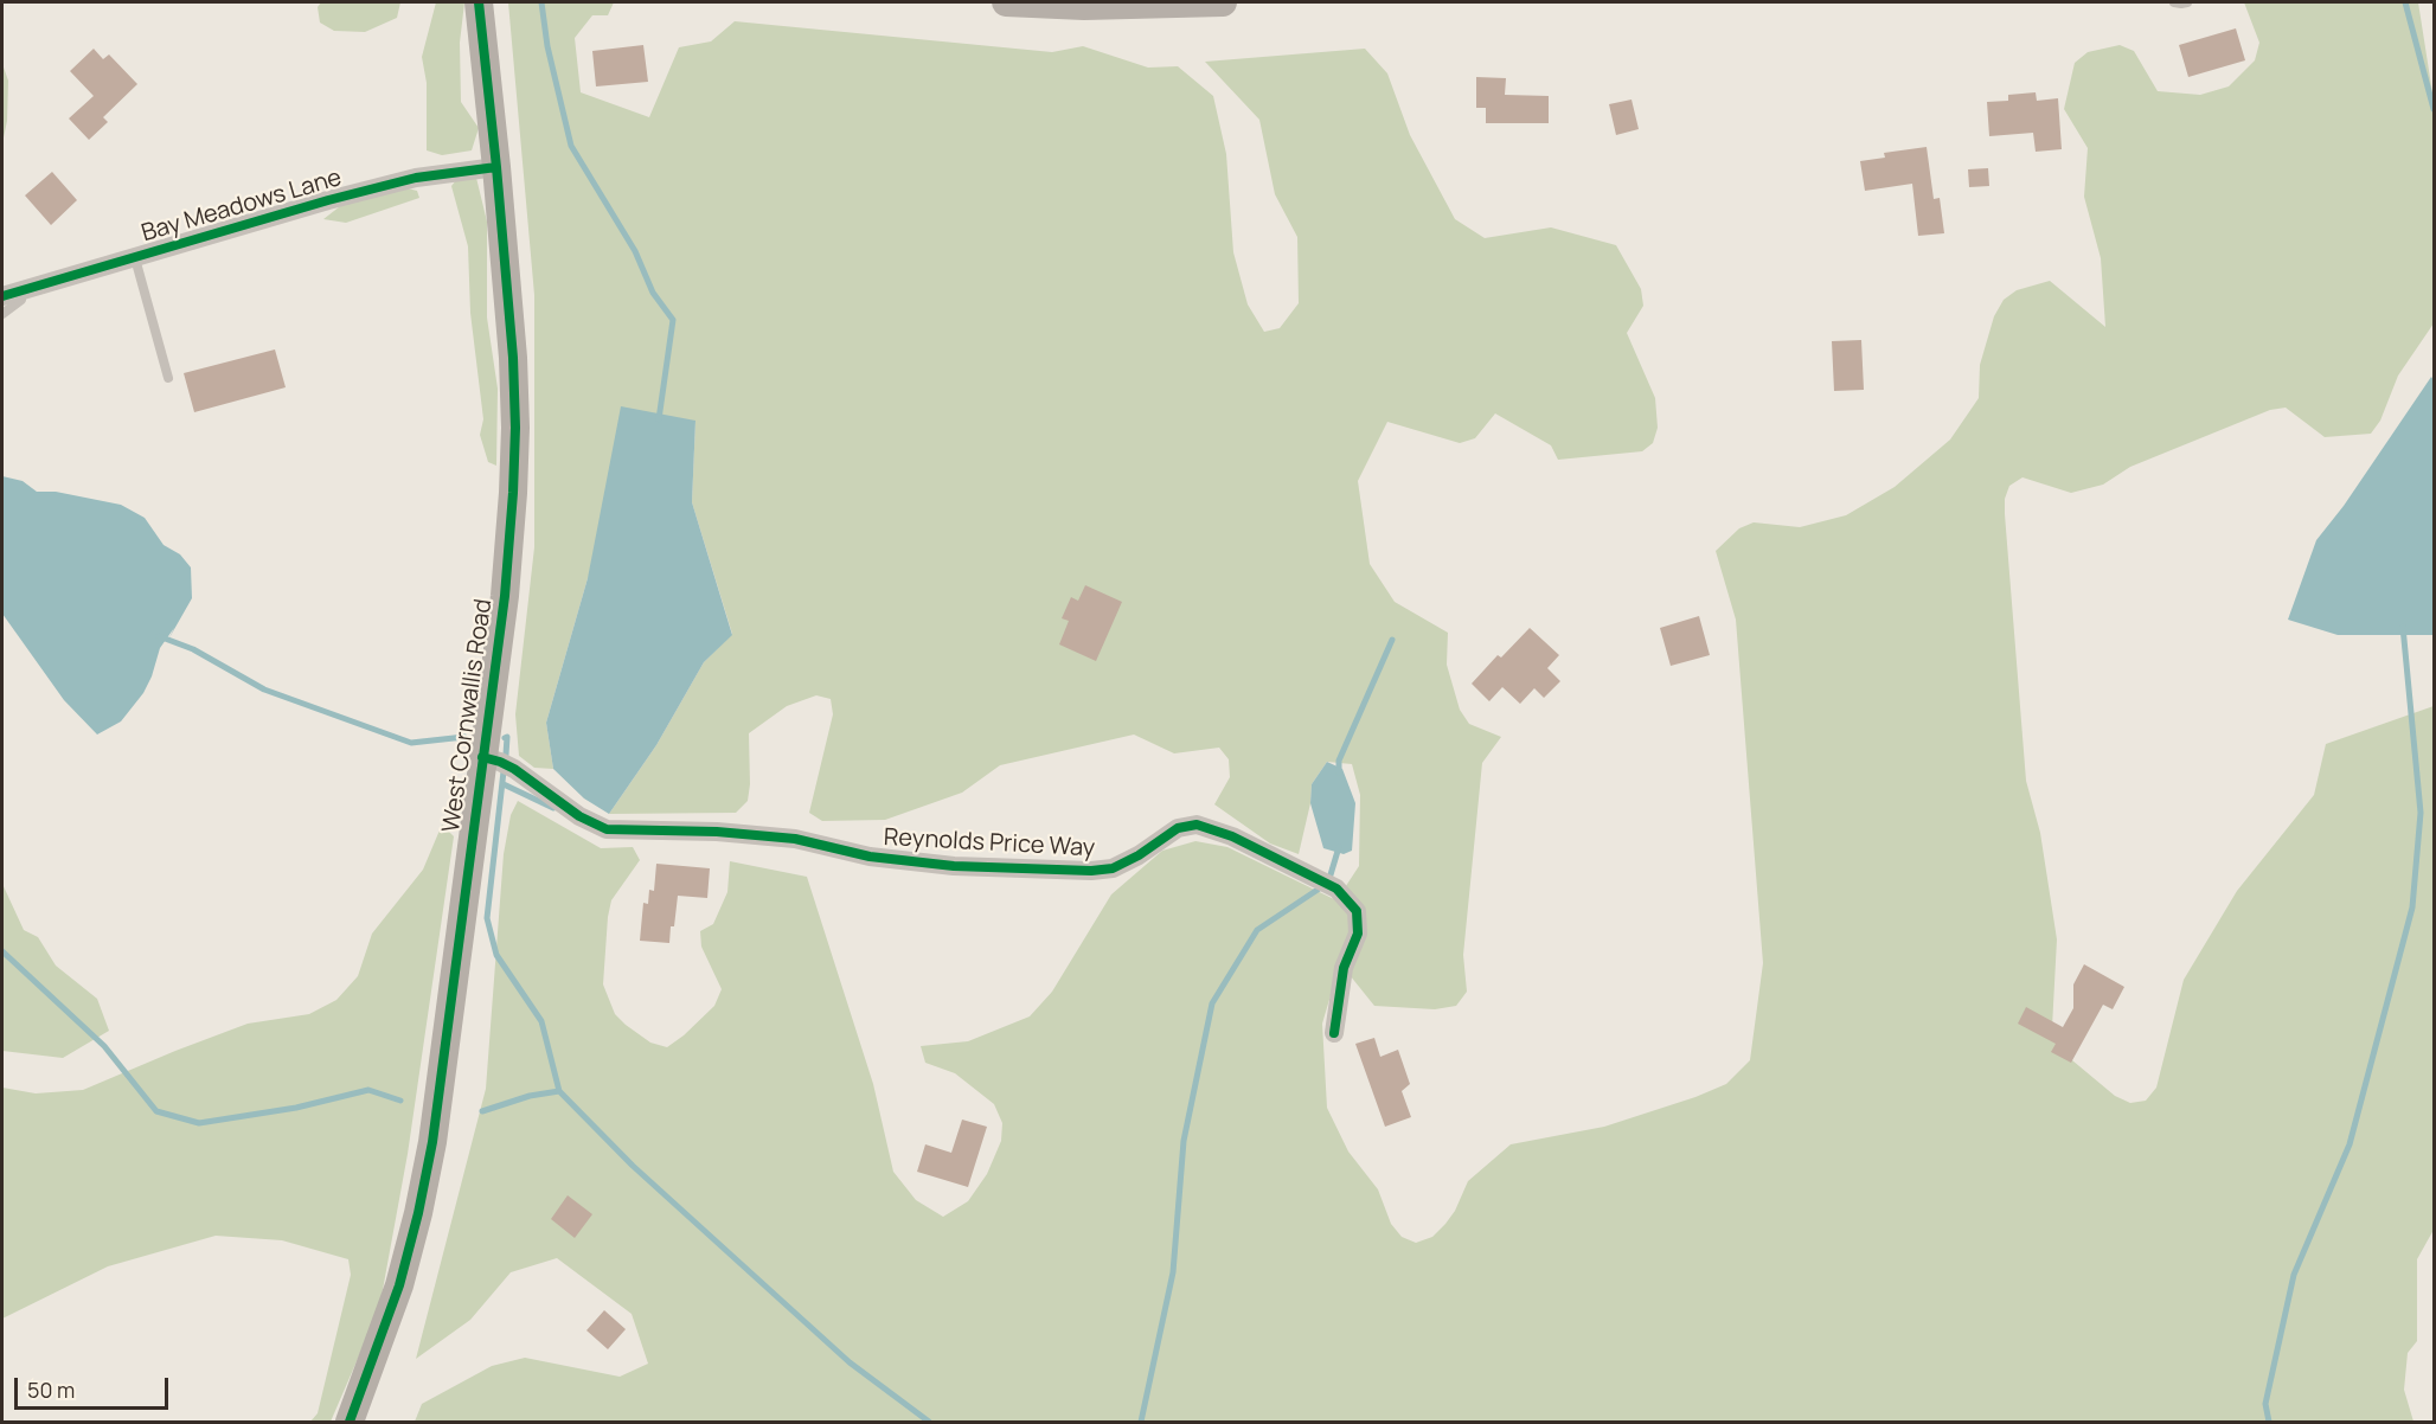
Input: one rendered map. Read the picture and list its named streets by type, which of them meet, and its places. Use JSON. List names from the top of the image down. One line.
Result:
{"streets":{"street":["Bay Meadows Lane","West Cornwallis Road","Reynolds Price Way"]},"crossings":[["Bay Meadows Lane","West Cornwallis Road"],["West Cornwallis Road","Reynolds Price Way"]],"scale_bar":"50 m"}
